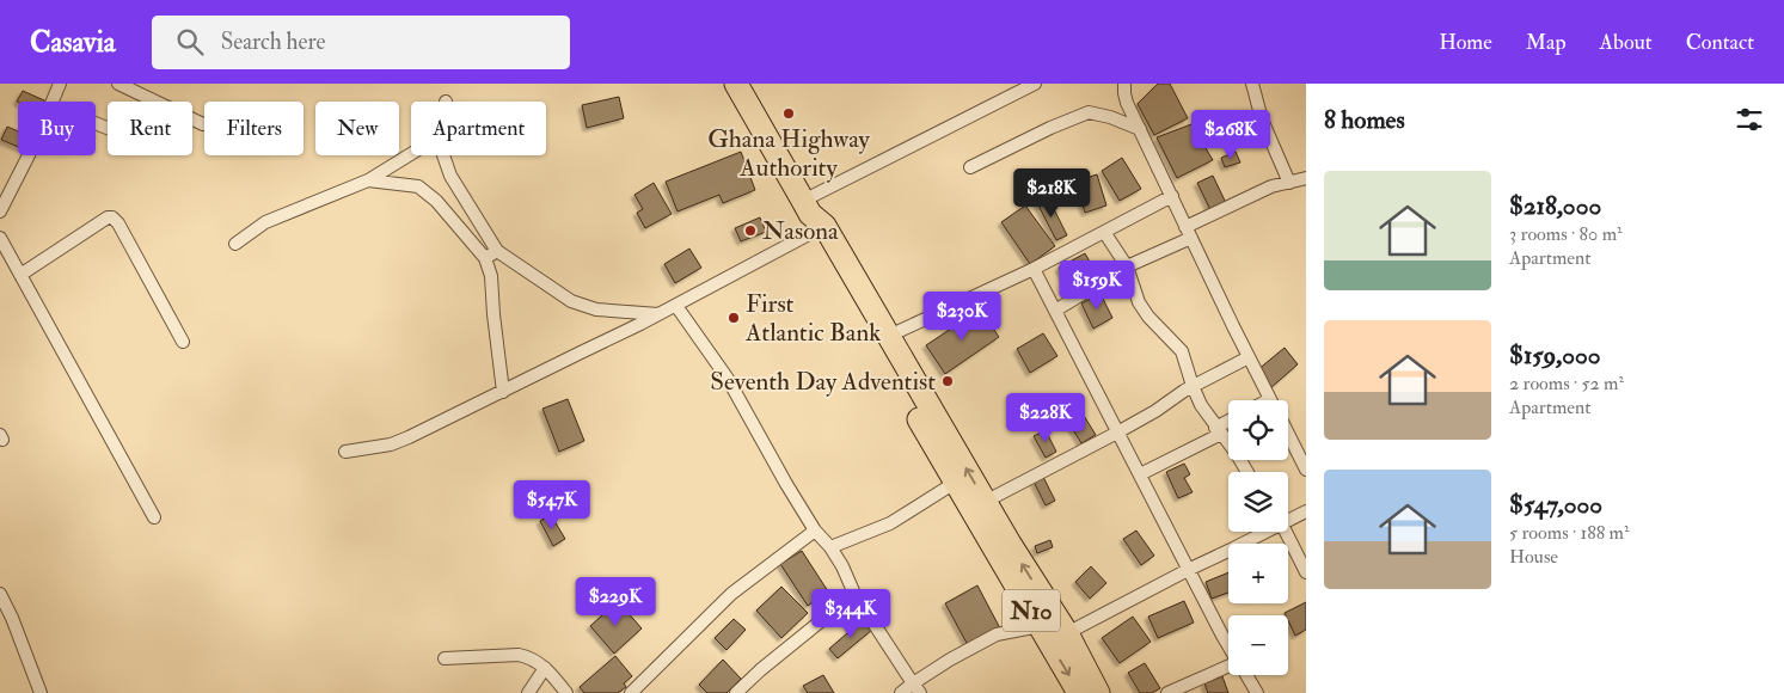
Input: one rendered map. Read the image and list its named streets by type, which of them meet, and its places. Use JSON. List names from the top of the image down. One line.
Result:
{"streets":{"highway":["N10"]},"places":["Ghana Highway Authority","Nasona","First Atlantic Bank","Seventh Day Adventist"],"page":{"header":"Casavia","search":"Search here","nav":["Home","Map","About","Contact"],"heading":"8 homes","chip":["Buy","Rent","Filters","New","Apartment"],"price":["$268K","$218K","$159K","$230K","$228K","$547K","$229K","$344K"],"list":[{"name":"$218,000","note":"3 rooms · 80 m² · Apartment"},{"name":"$159,000","note":"2 rooms · 52 m² · Apartment"},{"name":"$547,000","note":"5 rooms · 188 m² · House"}],"map_buttons":["+","−"]}}
